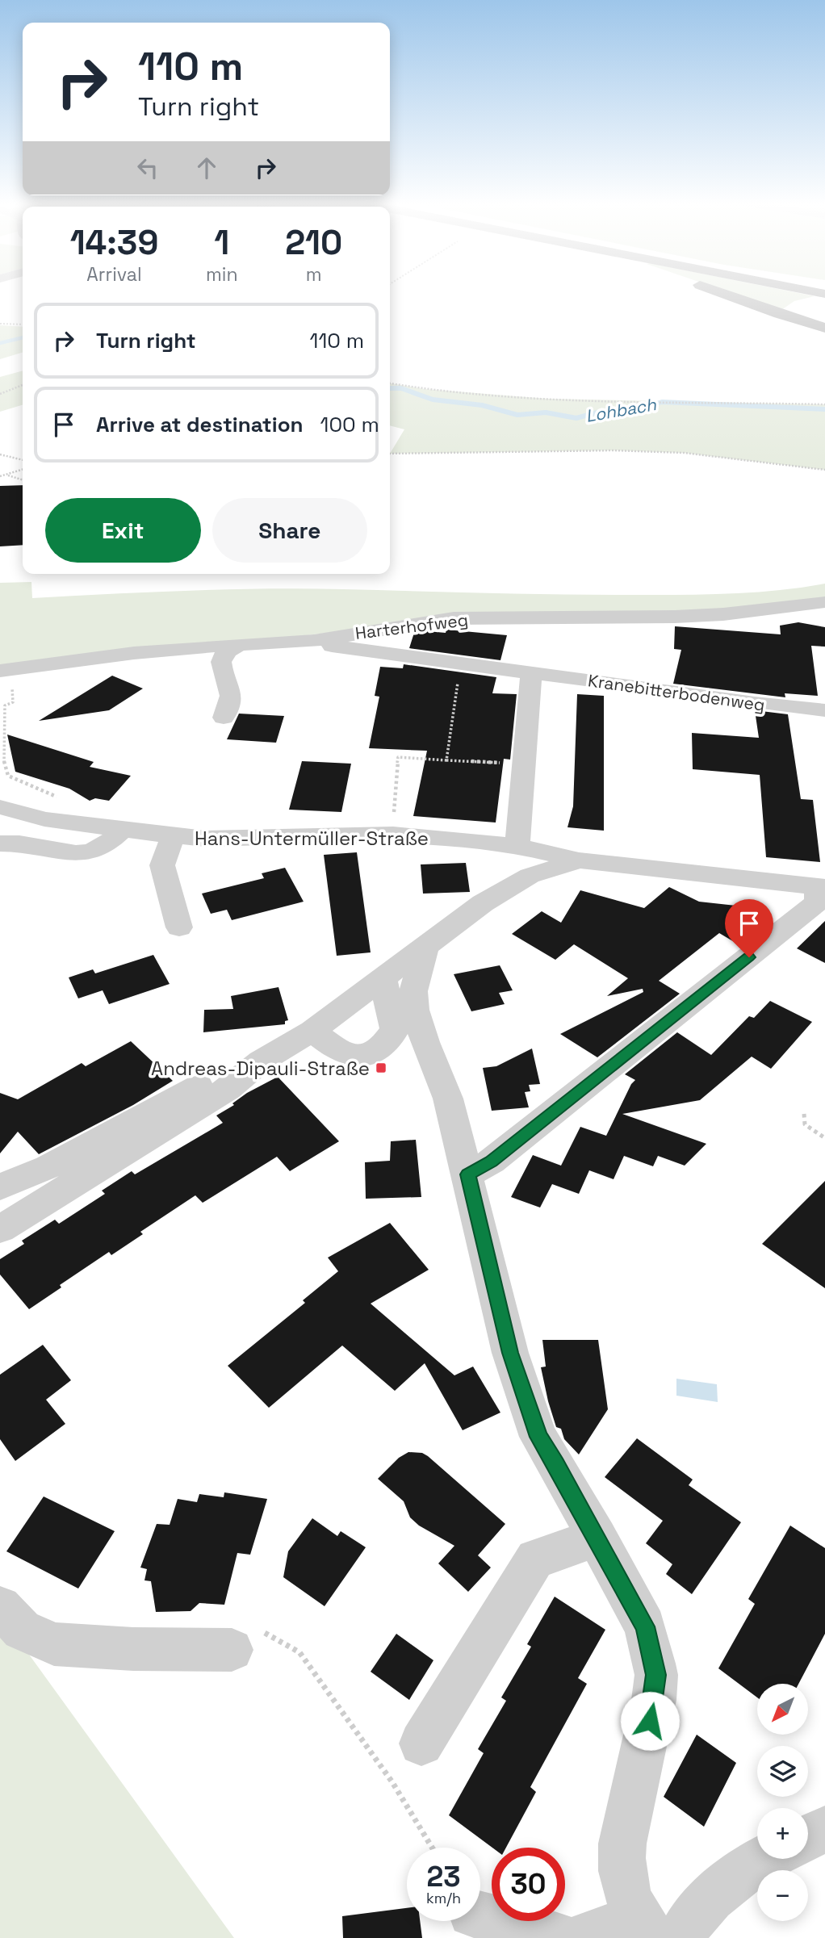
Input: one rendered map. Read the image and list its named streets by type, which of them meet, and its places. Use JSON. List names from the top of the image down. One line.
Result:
{"streets":{"street":["Harterhofweg","Kranebitterbodenweg","Hans-Untermüller-Straße"]},"crossings":[["Harterhofweg","Kranebitterbodenweg"]],"water":["Lohbach"],"places":{"transit":["Andreas-Dipauli-Straße"]},"north":"bottom left","page":{"turn":["110 m","Turn right"],"eta":["14:39","Arrival","1","min","210","m"],"list":[{"name":"Turn right","value":"110 m"},{"name":"Arrive at destination","value":"100 m"}],"buttons":["Exit","Share"],"map_buttons":["+","−"],"speed":"23 km/h","limit":"30"}}
